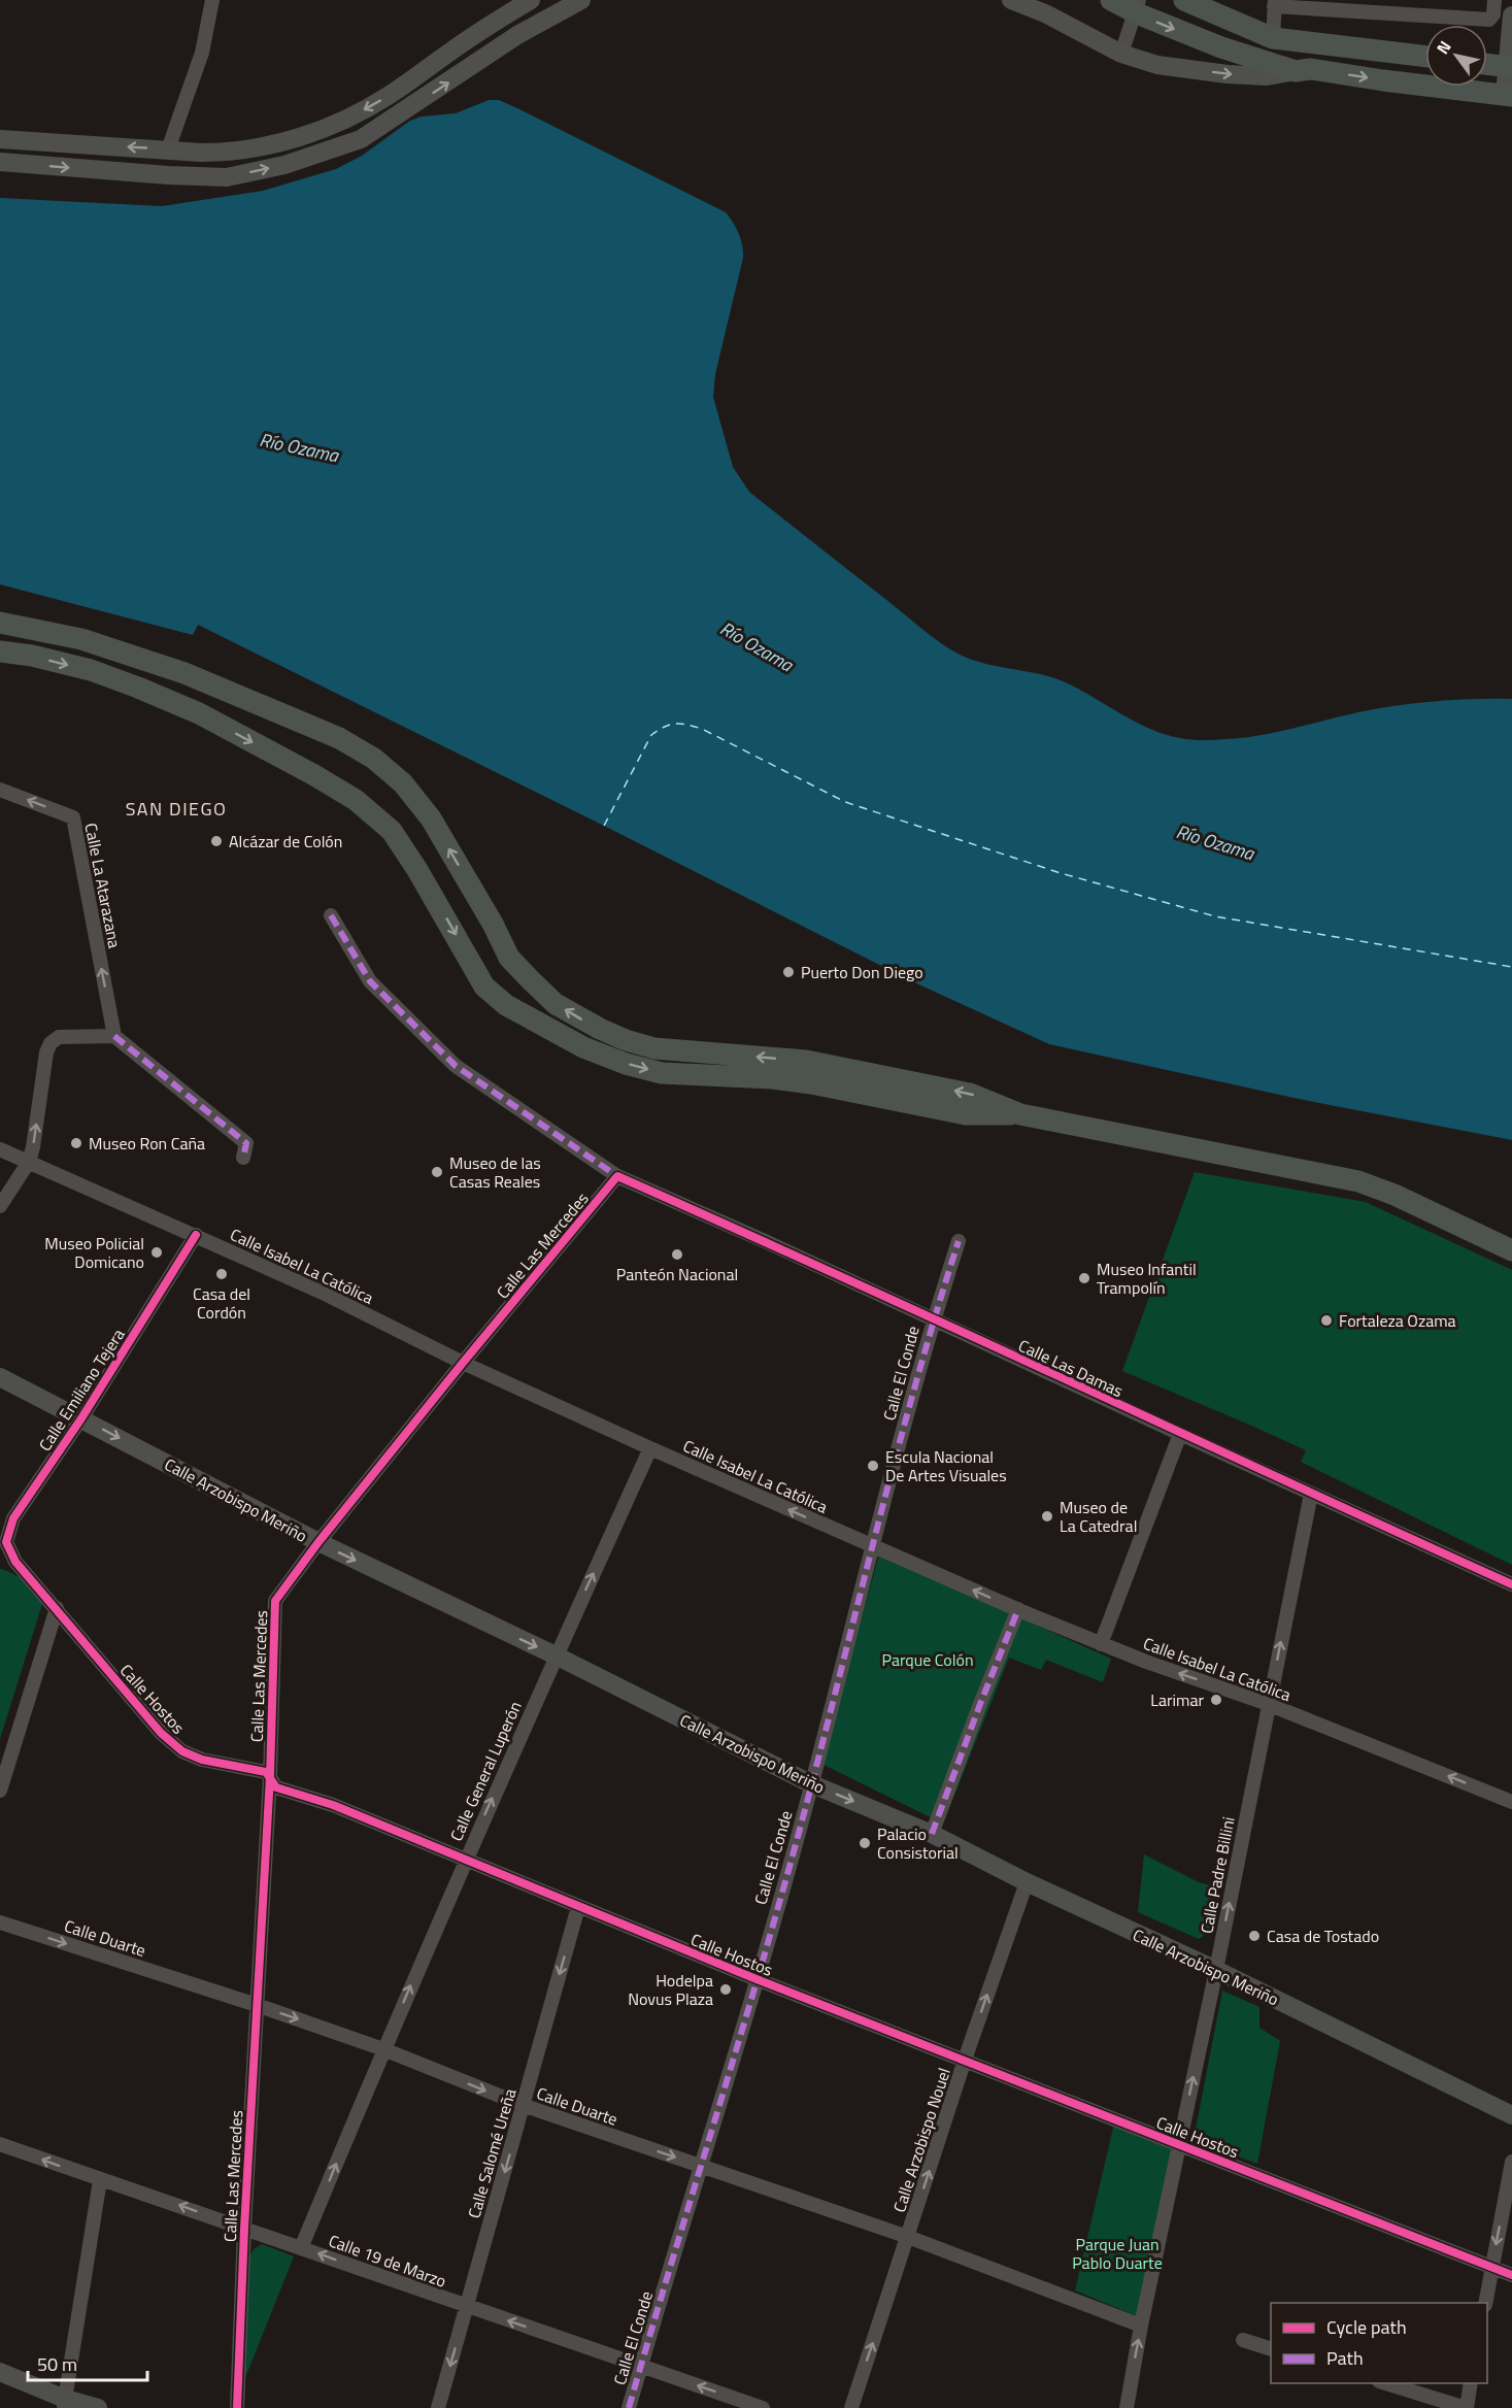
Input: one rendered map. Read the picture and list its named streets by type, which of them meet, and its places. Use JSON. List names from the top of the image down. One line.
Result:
{"streets":{"street":["Calle La Atarazana","Calle Las Mercedes","Calle Isabel La Católica","Calle Las Damas","Calle El Conde","Calle Emiliano Tejera","Calle Arzobispo Meriño","Calle Hostos","Calle General Luperón","Calle Padre Billini","Calle Duarte","Calle Arzobispo Nouel","Calle Salomé Ureña","Calle 19 de Marzo"]},"crossings":[["Calle Las Mercedes","Calle Isabel La Católica"],["Calle Las Mercedes","Calle Las Damas"],["Calle Las Mercedes","Calle Arzobispo Meriño"],["Calle Las Mercedes","Calle Hostos"],["Calle Las Mercedes","Calle Duarte"],["Calle Las Mercedes","Calle 19 de Marzo"],["Calle Isabel La Católica","Calle El Conde"],["Calle Isabel La Católica","Calle Emiliano Tejera"],["Calle Isabel La Católica","Calle General Luperón"],["Calle Isabel La Católica","Calle Padre Billini"],["Calle Las Damas","Calle El Conde"],["Calle Las Damas","Calle Padre Billini"],["Calle El Conde","Calle Arzobispo Meriño"],["Calle El Conde","Calle Hostos"],["Calle El Conde","Calle Duarte"],["Calle El Conde","Calle 19 de Marzo"],["Calle Emiliano Tejera","Calle Arzobispo Meriño"],["Calle Emiliano Tejera","Calle Hostos"],["Calle Arzobispo Meriño","Calle General Luperón"],["Calle Arzobispo Meriño","Calle Padre Billini"],["Calle Arzobispo Meriño","Calle Arzobispo Nouel"],["Calle Hostos","Calle General Luperón"],["Calle Hostos","Calle Padre Billini"],["Calle Hostos","Calle Arzobispo Nouel"],["Calle Hostos","Calle Salomé Ureña"],["Calle General Luperón","Calle Duarte"],["Calle General Luperón","Calle 19 de Marzo"],["Calle Padre Billini","Calle Duarte"],["Calle Duarte","Calle Arzobispo Nouel"],["Calle Duarte","Calle Salomé Ureña"],["Calle Salomé Ureña","Calle 19 de Marzo"]],"one_way":["Calle La Atarazana","Calle Isabel La Católica","Calle Arzobispo Meriño","Calle General Luperón","Calle Padre Billini","Calle Duarte","Calle Arzobispo Nouel","Calle Salomé Ureña","Calle 19 de Marzo"],"districts":["SAN DIEGO"],"water":["Río Ozama"],"parks":["Parque Colón","Parque Juan Pablo Duarte"],"places":["Alcázar de Colón","Puerto Don Diego","Museo Ron Caña","Museo de las Casas Reales","Museo Policial Domicano","Panteón Nacional","Casa del Cordón","Museo Infantil Trampolín","Fortaleza Ozama","Escula Nacional De Artes Visuales","Museo de La Catedral","Larimar","Palacio Consistorial","Casa de Tostado","Hodelpa Novus Plaza"],"legend":["Cycle path","Path"],"scale_bar":"50 m","north":"top left"}
